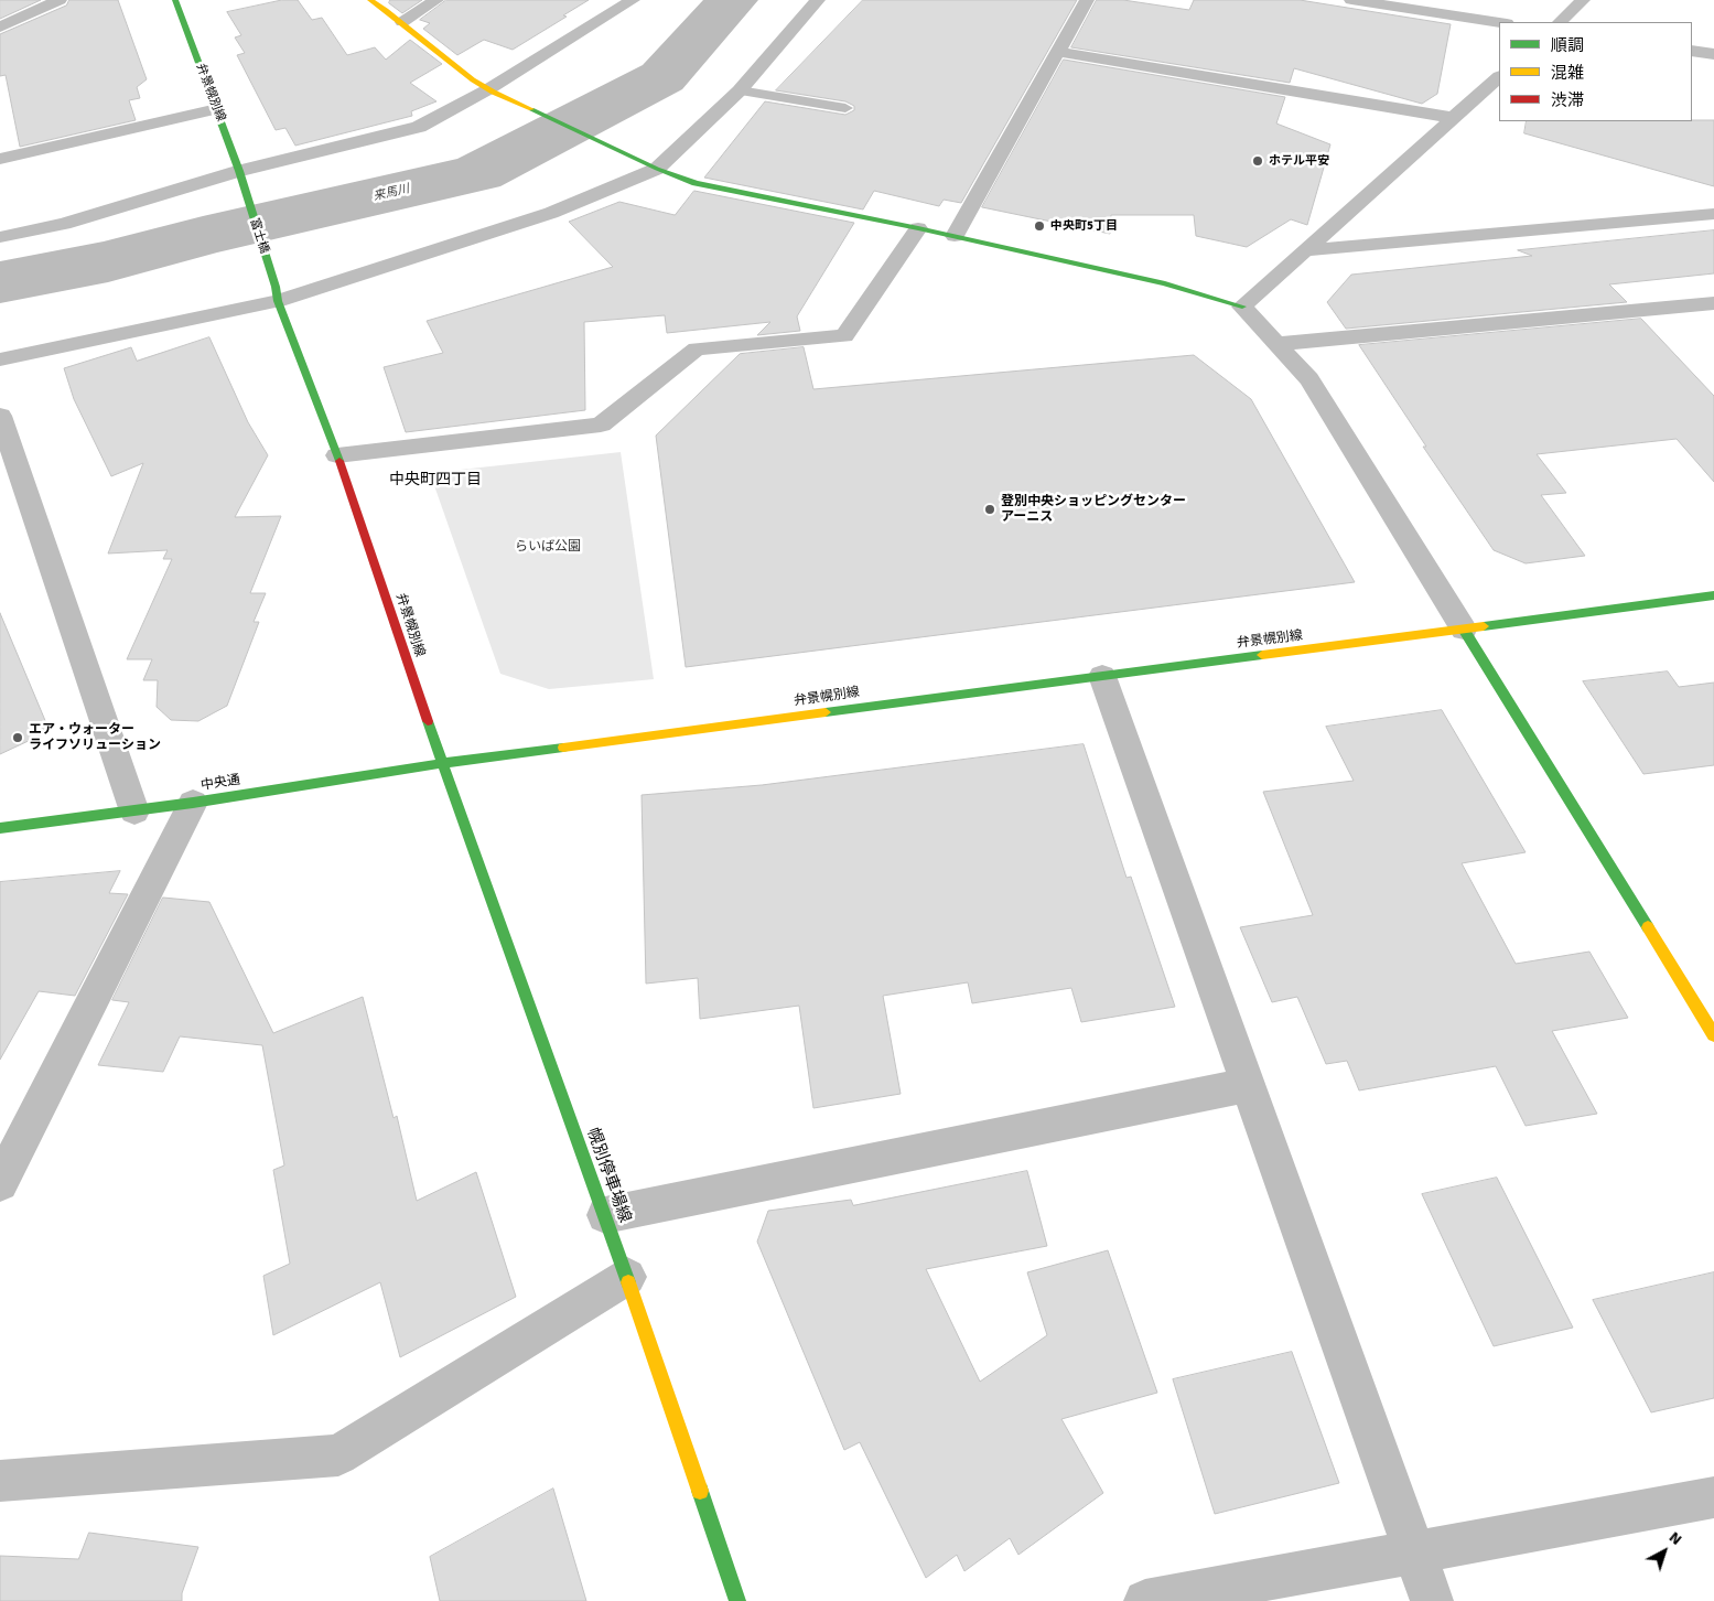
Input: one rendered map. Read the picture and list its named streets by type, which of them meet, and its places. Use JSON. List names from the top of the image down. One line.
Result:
{"streets":{"street":["弁景幌別線","富士橋","中央通","幌別停車場線"]},"crossings":[["弁景幌別線","富士橋"],["弁景幌別線","中央通"],["弁景幌別線","幌別停車場線"],["中央通","幌別停車場線"]],"districts":["中央町四丁目"],"water":["来馬川"],"parks":["らいば公園"],"places":["ホテル平安","中央町5丁目","登別中央ショッピングセンター アーニス","エア・ウォーター ライフソリューション"],"legend":["順調","混雑","渋滞"],"north":"top right"}
